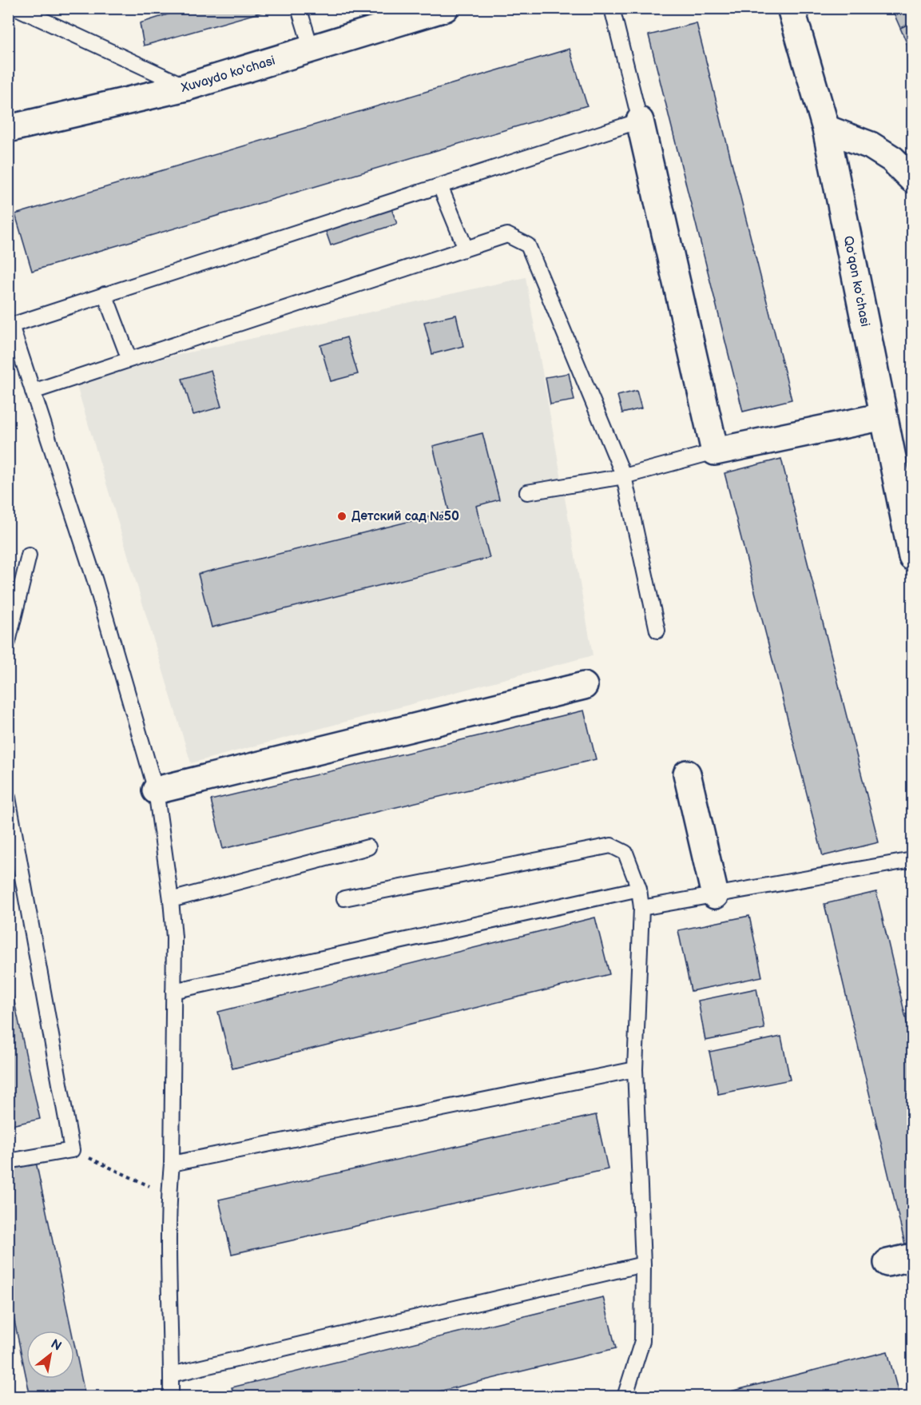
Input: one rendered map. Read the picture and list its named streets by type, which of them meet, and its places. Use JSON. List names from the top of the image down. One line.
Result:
{"streets":{"street":["Xuvaydo ko'chasi","Qoʻqon koʻchasi"]},"places":["Детский сад №50"],"north":"top right"}
